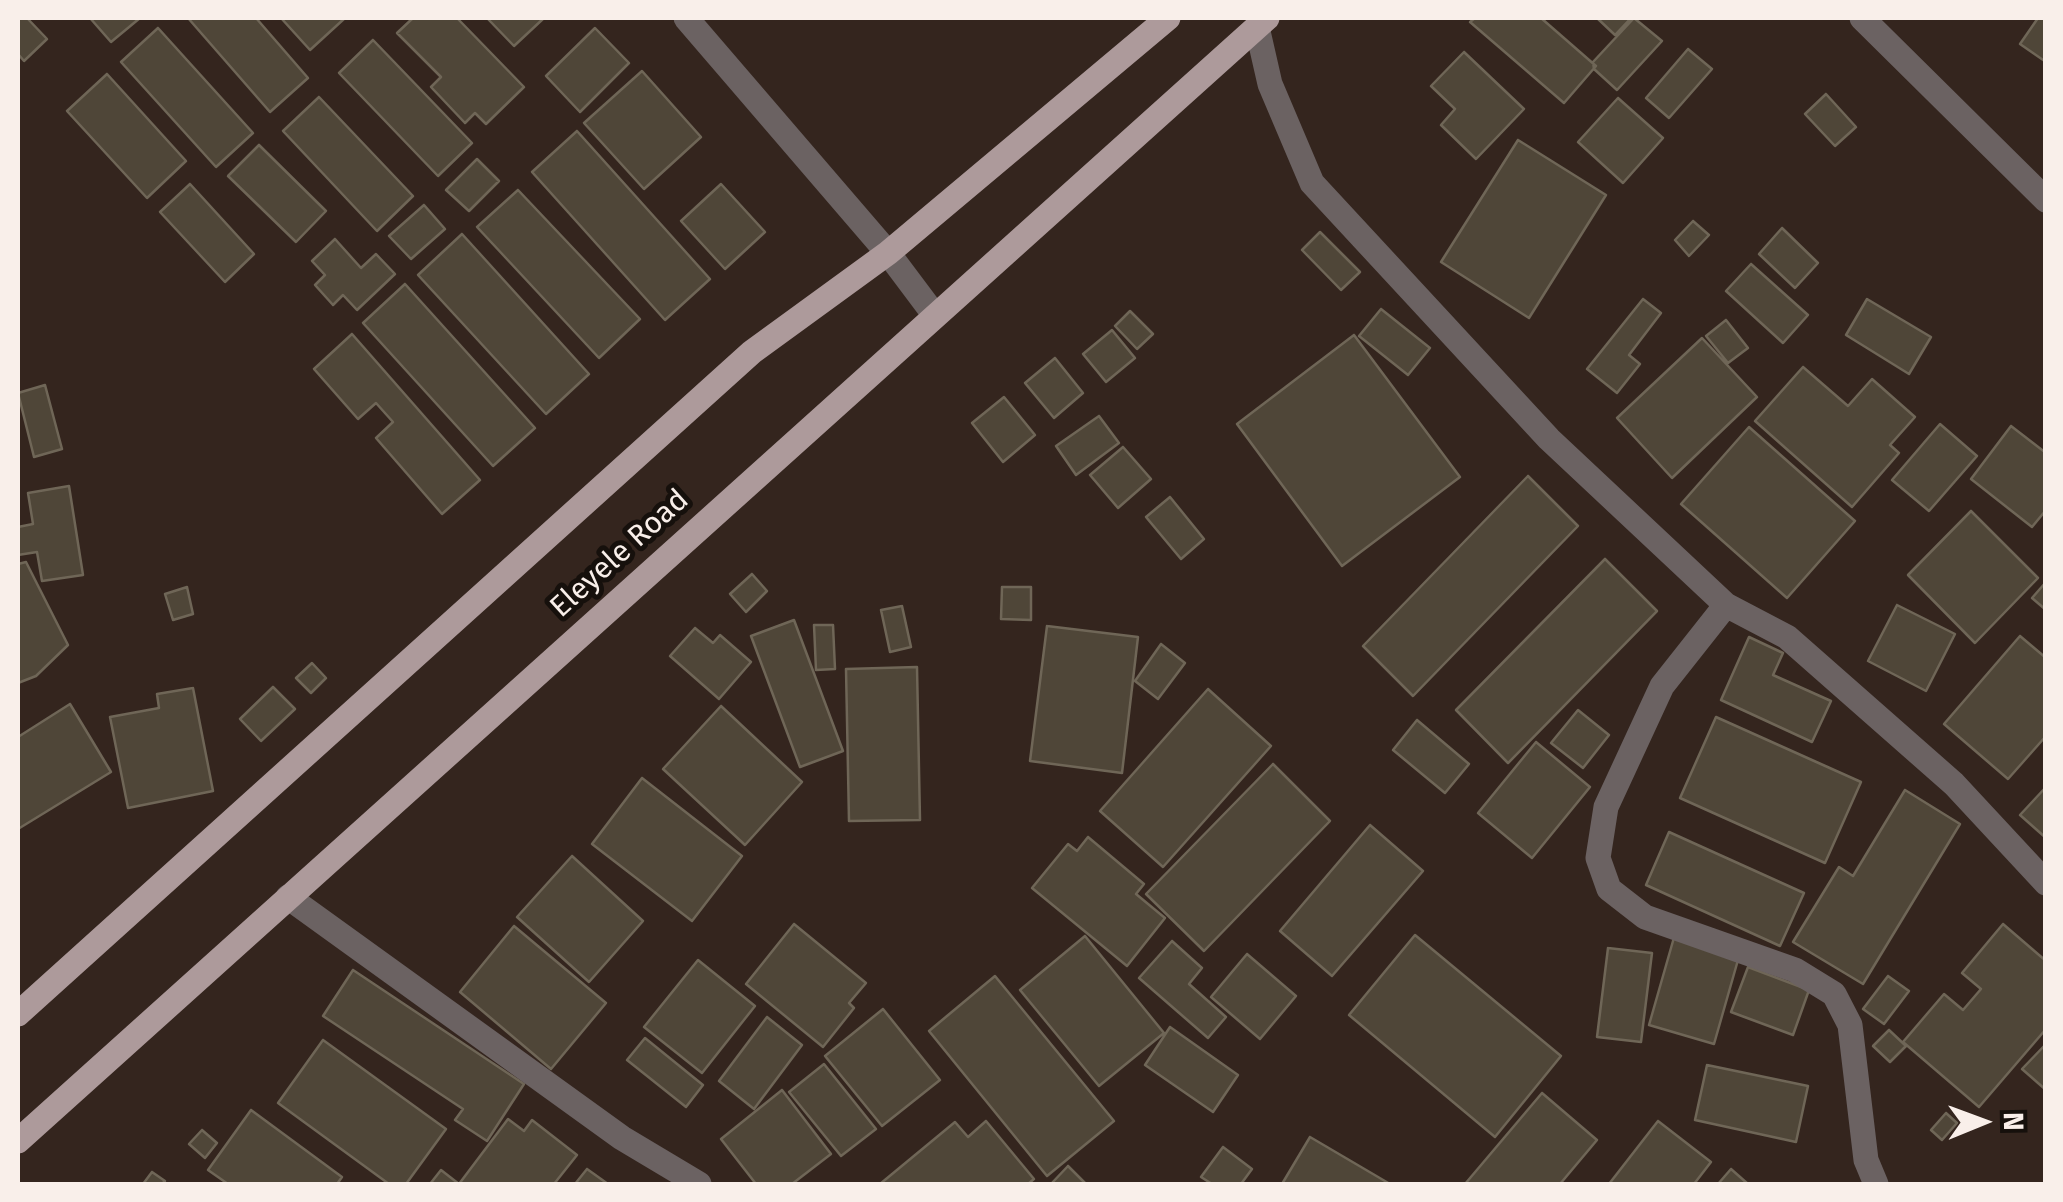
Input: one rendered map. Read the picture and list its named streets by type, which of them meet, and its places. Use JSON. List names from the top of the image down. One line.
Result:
{"streets":{"main road":["Eleyele Road"]},"north":"right"}
